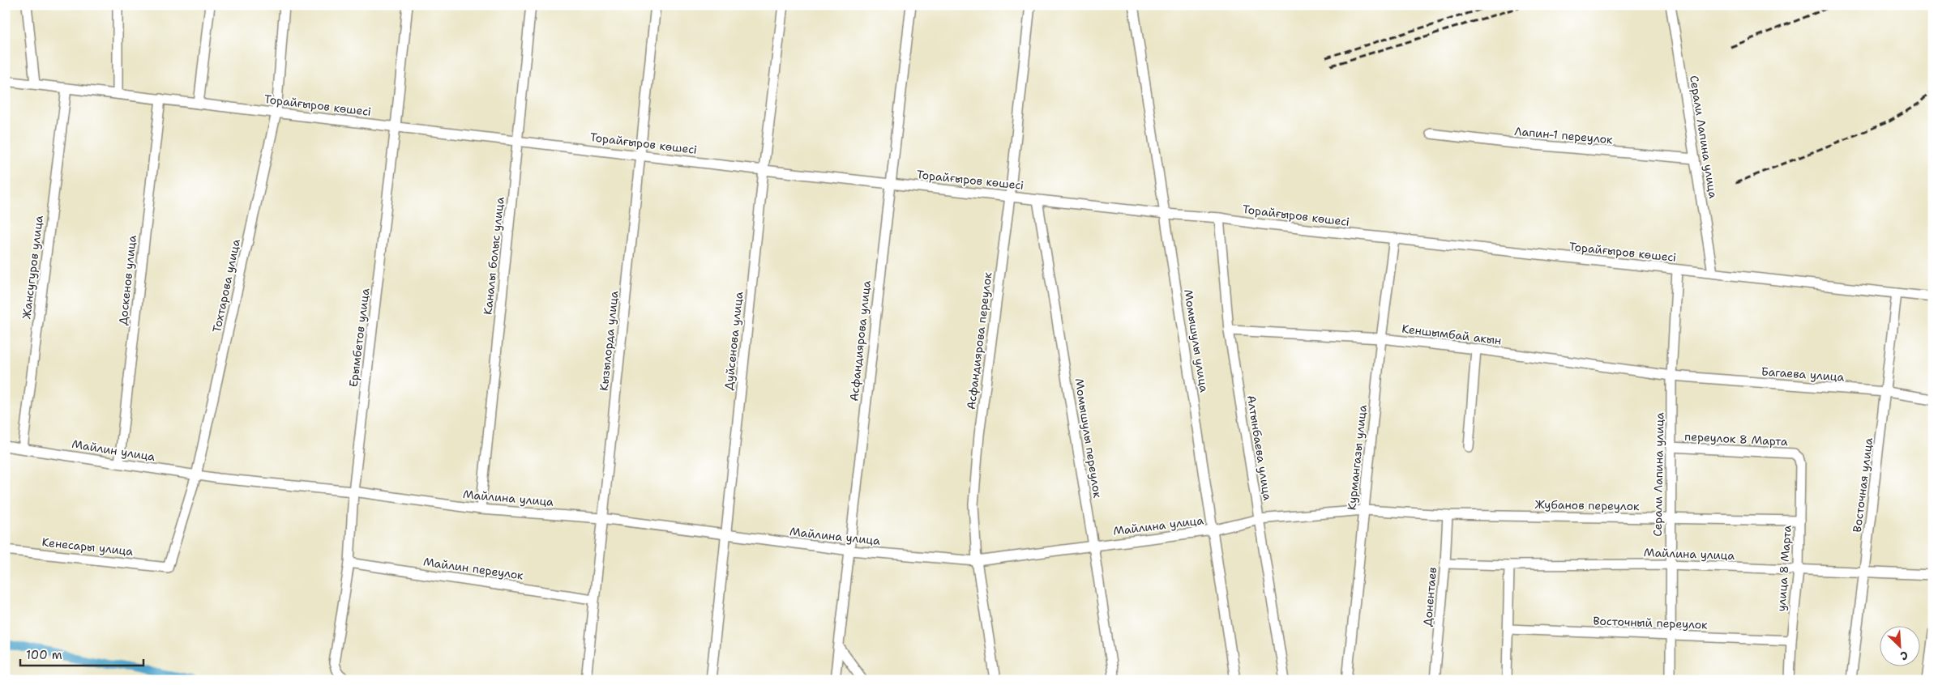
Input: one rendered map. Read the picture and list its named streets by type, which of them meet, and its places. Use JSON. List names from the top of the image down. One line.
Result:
{"streets":{"street":["Торайғыров көшесі","Лапин-1 переулок","Серали Лапина улица","Каналы болыс улица","Жансугуров улица","Доскенов улица","Тохтарова улица","Кеншымбай акын","Ерымбетов улица","Кызылорда улица","Дуйсенова улица","Асфандиярова улица","Асфандиярова переулок","Момышулы улица","Багаева улица","Момышулы переулок","переулок 8 Марта","Алтынбаева улица","Майлин улица","Курмангазы улица","Восточная улица","Майлина улица","Жубанов переулок","Кенесары улица","Майлин переулок","улица 8 Марта","Донентаев","Восточный переулок"]},"crossings":[["Торайғыров көшесі","Серали Лапина улица"],["Торайғыров көшесі","Каналы болыс улица"],["Торайғыров көшесі","Жансугуров улица"],["Торайғыров көшесі","Доскенов улица"],["Торайғыров көшесі","Тохтарова улица"],["Торайғыров көшесі","Ерымбетов улица"],["Торайғыров көшесі","Кызылорда улица"],["Торайғыров көшесі","Дуйсенова улица"],["Торайғыров көшесі","Асфандиярова улица"],["Торайғыров көшесі","Асфандиярова переулок"],["Торайғыров көшесі","Момышулы улица"],["Торайғыров көшесі","Момышулы переулок"],["Торайғыров көшесі","Алтынбаева улица"],["Торайғыров көшесі","Курмангазы улица"],["Торайғыров көшесі","Восточная улица"],["Лапин-1 переулок","Серали Лапина улица"],["Серали Лапина улица","Кеншымбай акын"],["Серали Лапина улица","Багаева улица"],["Серали Лапина улица","переулок 8 Марта"],["Серали Лапина улица","Майлина улица"],["Серали Лапина улица","Жубанов переулок"],["Серали Лапина улица","Восточный переулок"],["Каналы болыс улица","Майлина улица"],["Жансугуров улица","Майлин улица"],["Доскенов улица","Майлин улица"],["Тохтарова улица","Майлин улица"],["Тохтарова улица","Кенесары улица"],["Кеншымбай акын","Багаева улица"],["Кеншымбай акын","Алтынбаева улица"],["Кеншымбай акын","Курмангазы улица"],["Ерымбетов улица","Майлина улица"],["Ерымбетов улица","Майлин переулок"],["Кызылорда улица","Майлина улица"],["Кызылорда улица","Майлин переулок"],["Дуйсенова улица","Майлина улица"],["Асфандиярова улица","Майлина улица"],["Асфандиярова переулок","Майлина улица"],["Момышулы улица","Майлина улица"],["Багаева улица","Восточная улица"],["Момышулы переулок","Майлина улица"],["переулок 8 Марта","улица 8 Марта"],["Алтынбаева улица","Майлина улица"],["Майлин улица","Майлина улица"],["Курмангазы улица","Майлина улица"],["Восточная улица","Майлина улица"],["Майлина улица","Жубанов переулок"],["Майлина улица","улица 8 Марта"],["Майлина улица","Донентаев"],["Жубанов переулок","улица 8 Марта"],["Жубанов переулок","Донентаев"],["улица 8 Марта","Восточный переулок"]],"scale_bar":"100 m","north":"bottom right"}
